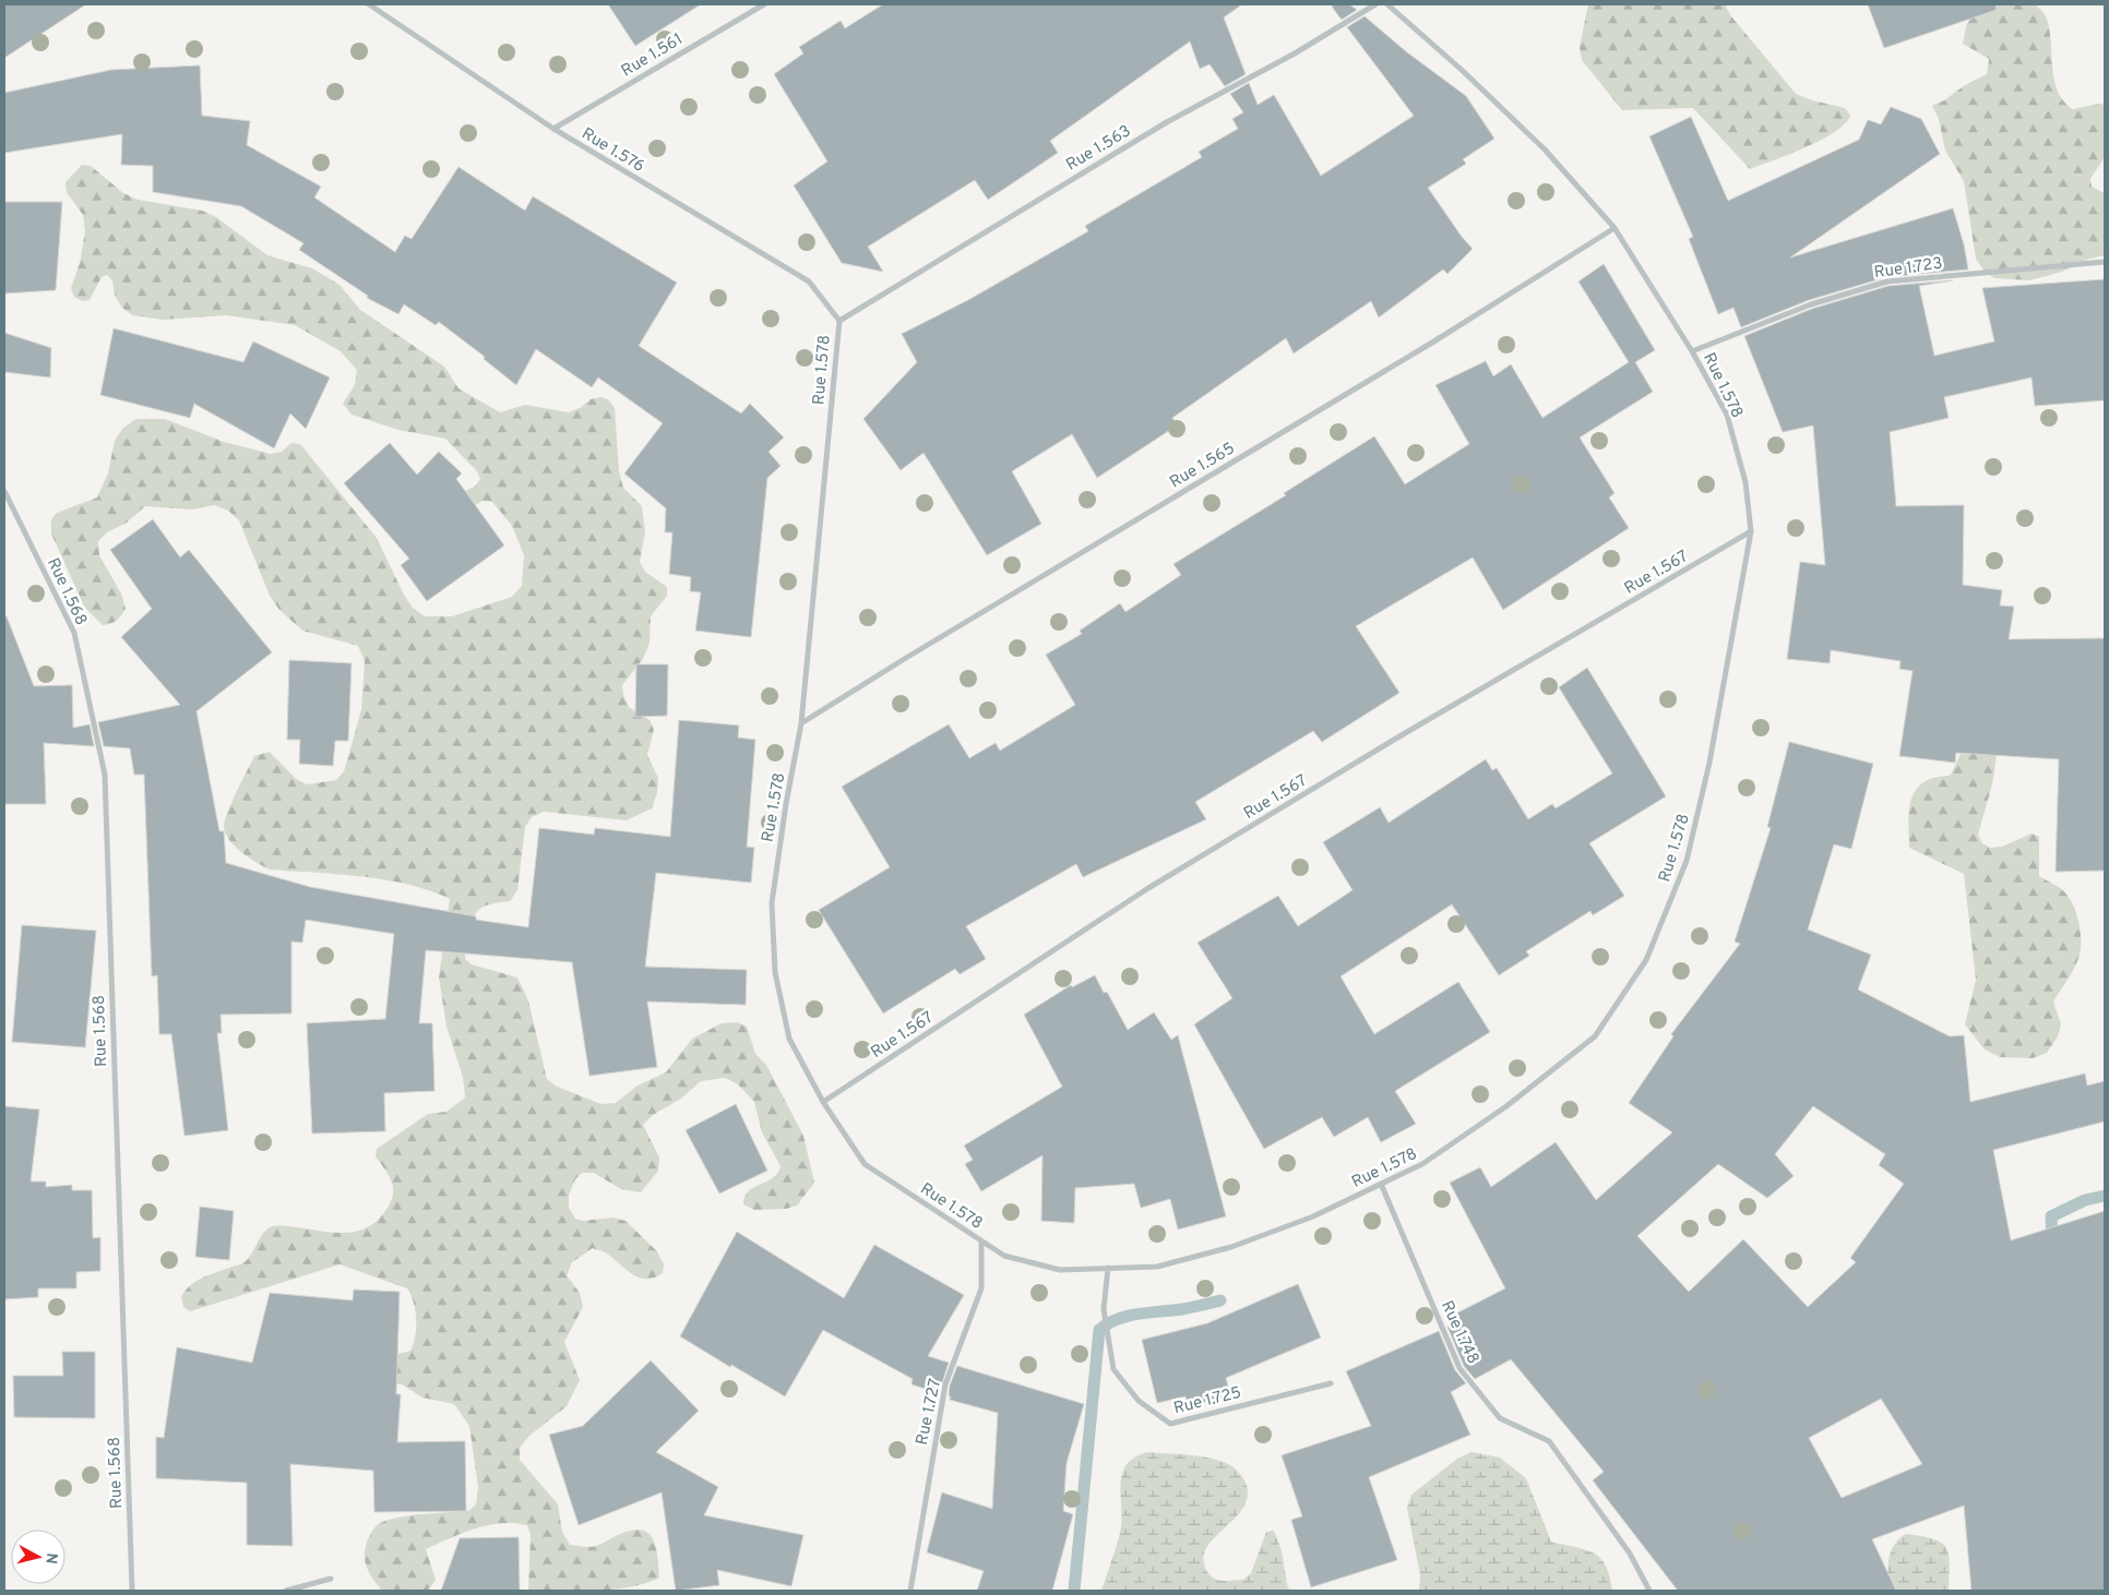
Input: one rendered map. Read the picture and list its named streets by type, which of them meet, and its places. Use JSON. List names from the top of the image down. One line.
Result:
{"streets":{"street":["Rue 1.561","Rue 1.563","Rue 1.576","Rue 1.723","Rue 1.578","Rue 1.565","Rue 1.567","Rue 1.568","Rue 1.748","Rue 1.725","Rue 1.727"]},"crossings":[["Rue 1.561","Rue 1.576"],["Rue 1.563","Rue 1.576"],["Rue 1.563","Rue 1.578"],["Rue 1.576","Rue 1.578"],["Rue 1.723","Rue 1.578"],["Rue 1.578","Rue 1.565"],["Rue 1.578","Rue 1.567"],["Rue 1.578","Rue 1.748"],["Rue 1.578","Rue 1.725"],["Rue 1.578","Rue 1.727"]],"north":"right"}
